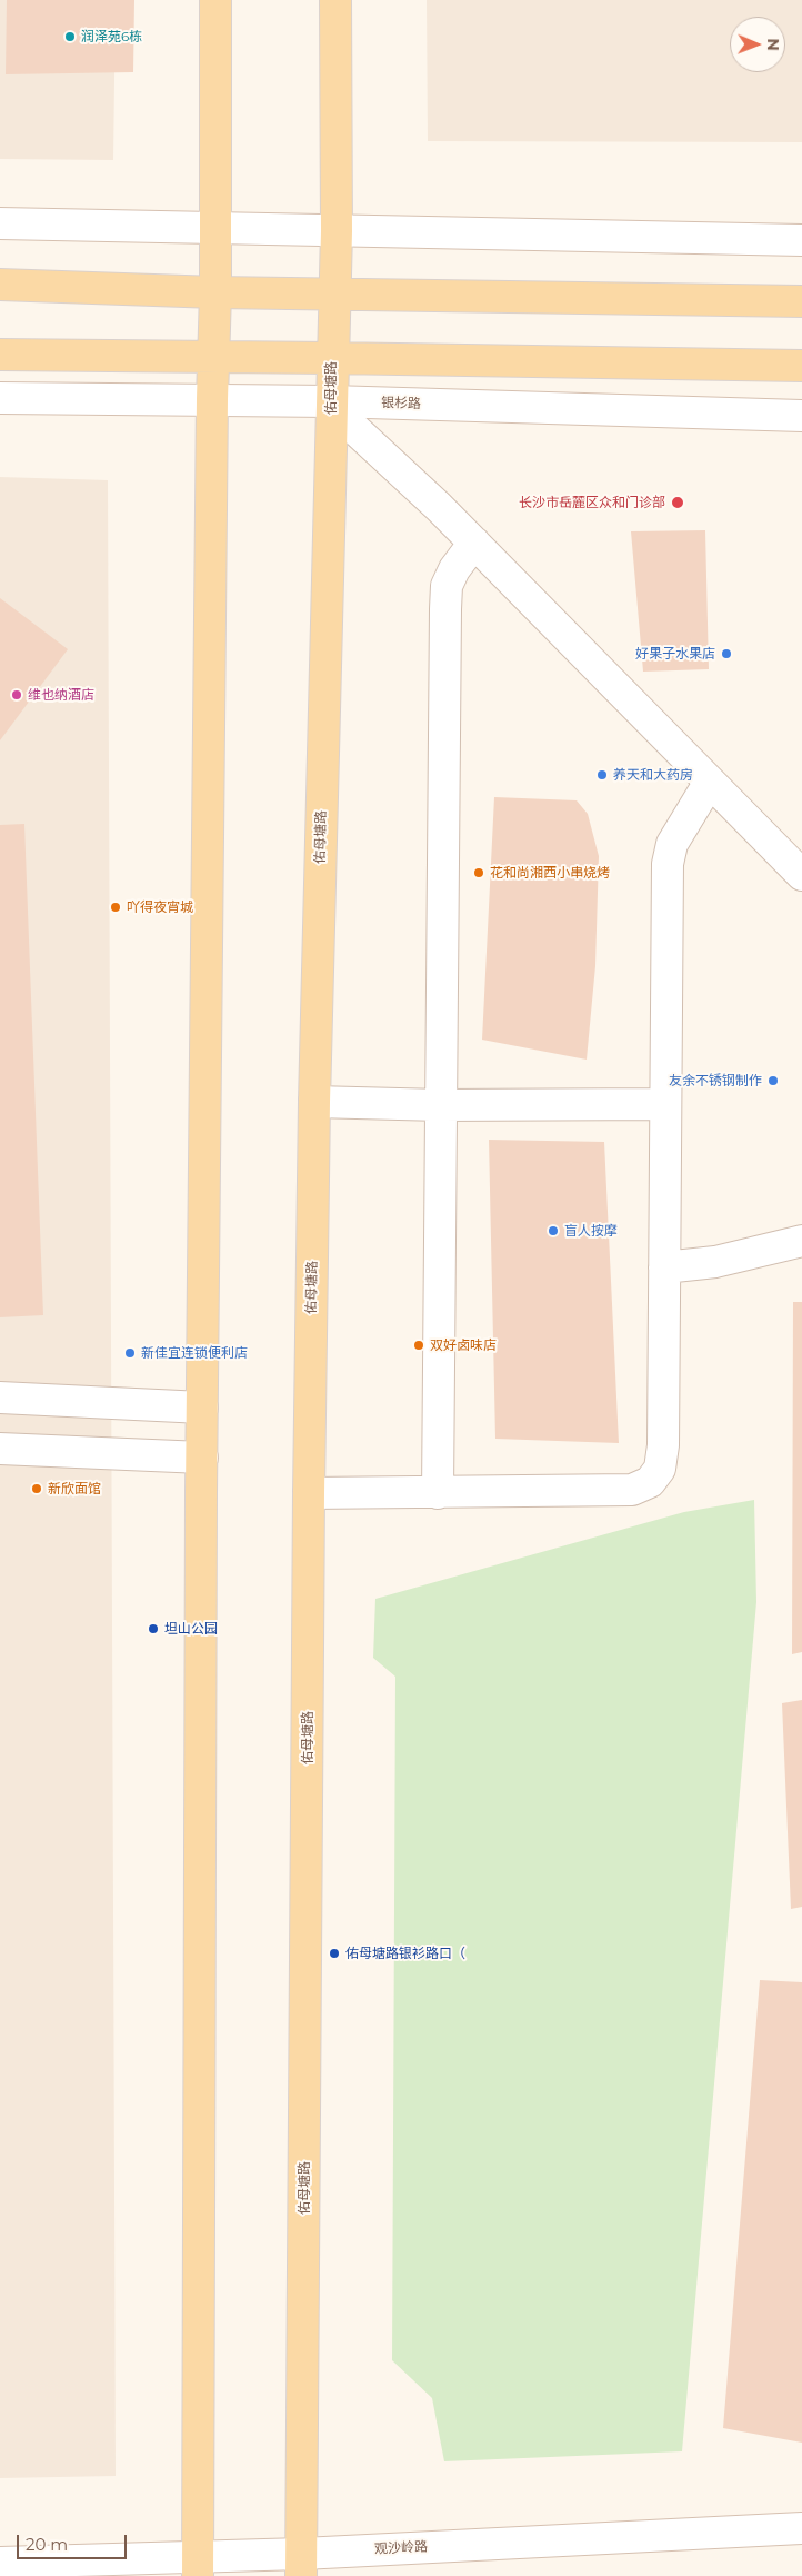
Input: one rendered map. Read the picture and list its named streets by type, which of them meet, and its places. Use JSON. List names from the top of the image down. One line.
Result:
{"streets":{"main road":["佑母塘路"],"street":["银杉路","观沙岭路"]},"crossings":[["佑母塘路","银杉路"],["佑母塘路","观沙岭路"]],"places":["润泽苑6栋","长沙市岳麓区众和门诊部","好果子水果店","维也纳酒店","养天和大药房","花和尚湘西小串烧烤","吖得夜宵城","友余不锈钢制作","盲人按摩","双好卤味店","新佳宜连锁便利店","新欣面馆","坦山公园","佑母塘路银衫路口（"],"scale_bar":"20 m","north":"right"}
